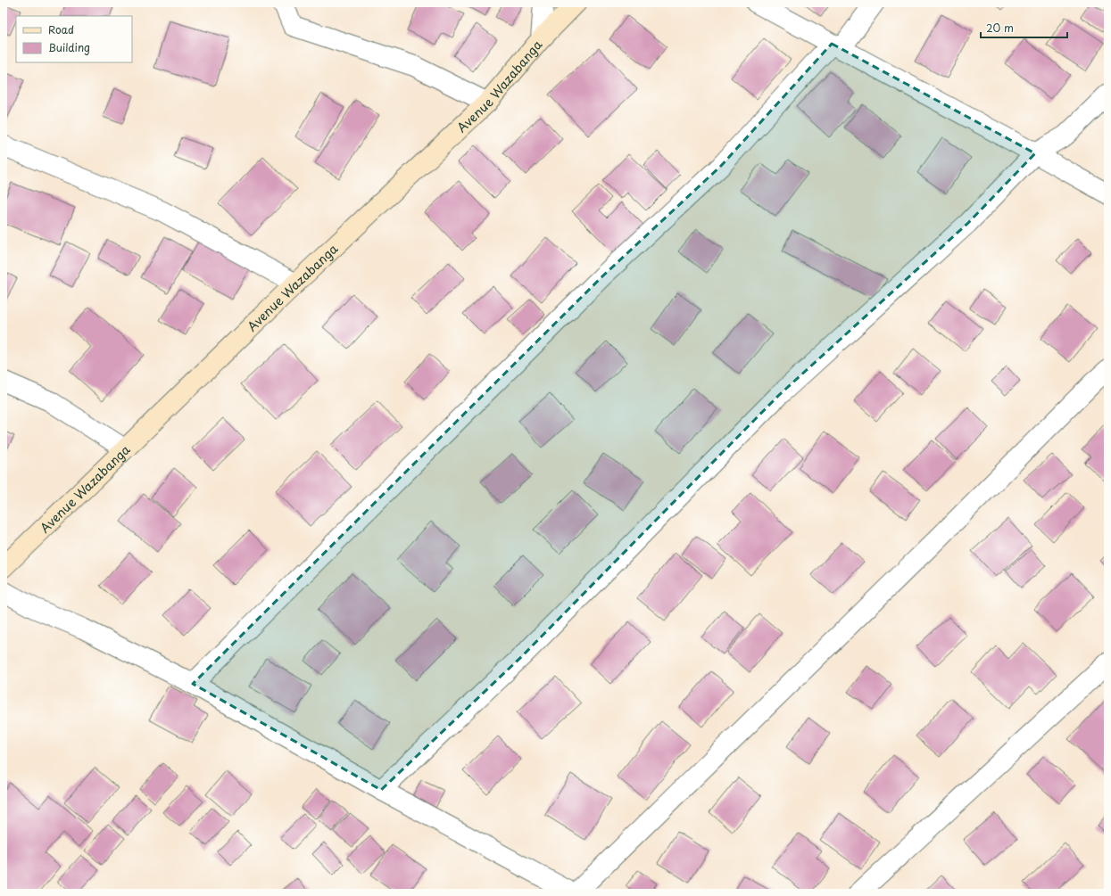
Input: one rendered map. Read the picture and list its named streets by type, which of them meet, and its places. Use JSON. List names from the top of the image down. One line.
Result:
{"streets":{"main road":["Avenue Wazabanga"]},"legend":["Road","Building"],"scale_bar":"20 m"}
